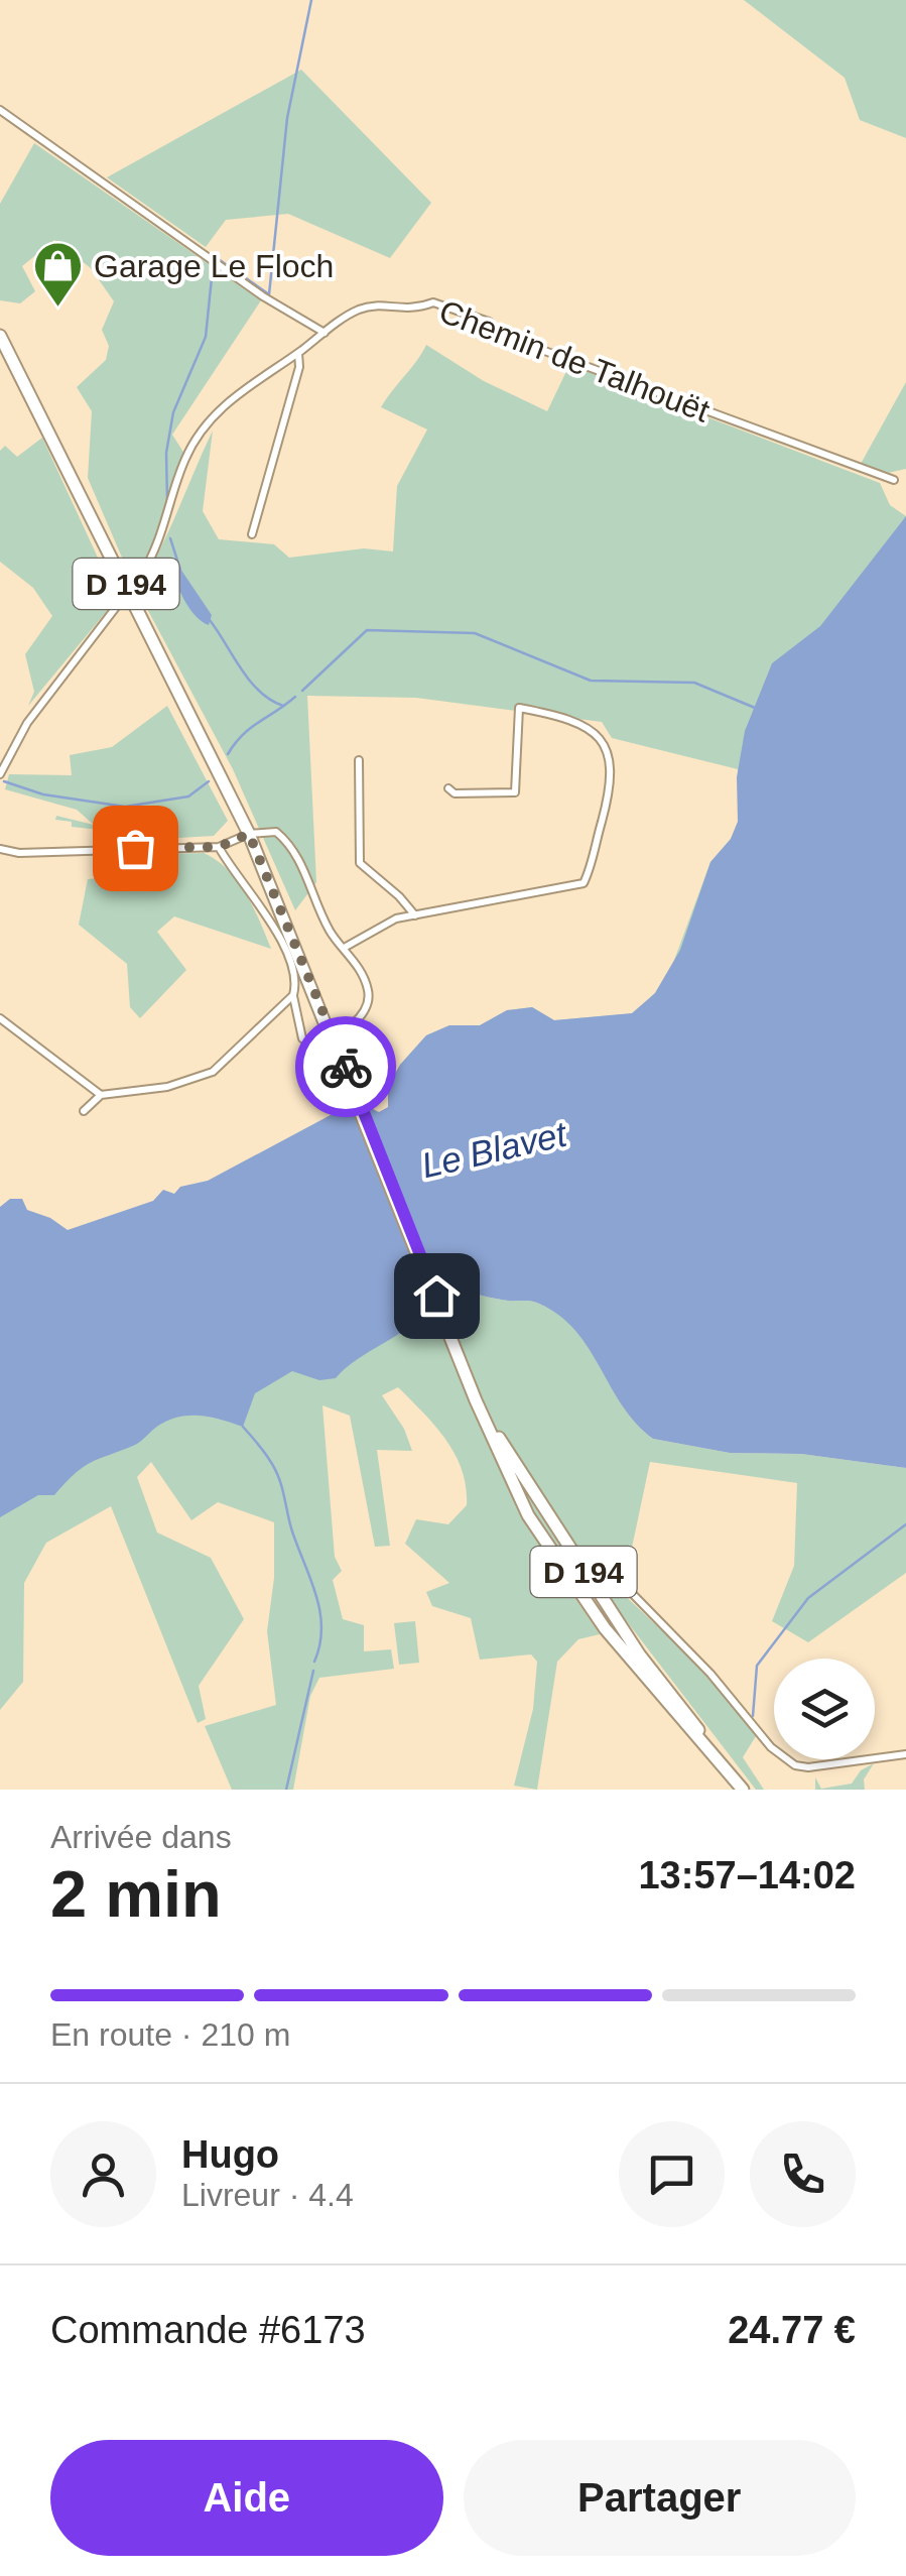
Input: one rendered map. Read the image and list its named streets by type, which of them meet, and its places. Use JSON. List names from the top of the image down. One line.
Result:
{"streets":{"main road":["D 194"],"street":["Chemin de Talhouët"]},"water":["Le Blavet"],"places":{"shop":["Garage Le Floch"]},"page":{"heading":["2 min","Arrivée dans","13:57–14:02"],"panel":["Hugo","Livreur · 4.4","Commande #6173","24.77 €"],"bar":"En route · 210 m","buttons":["Aide","Partager"]}}
